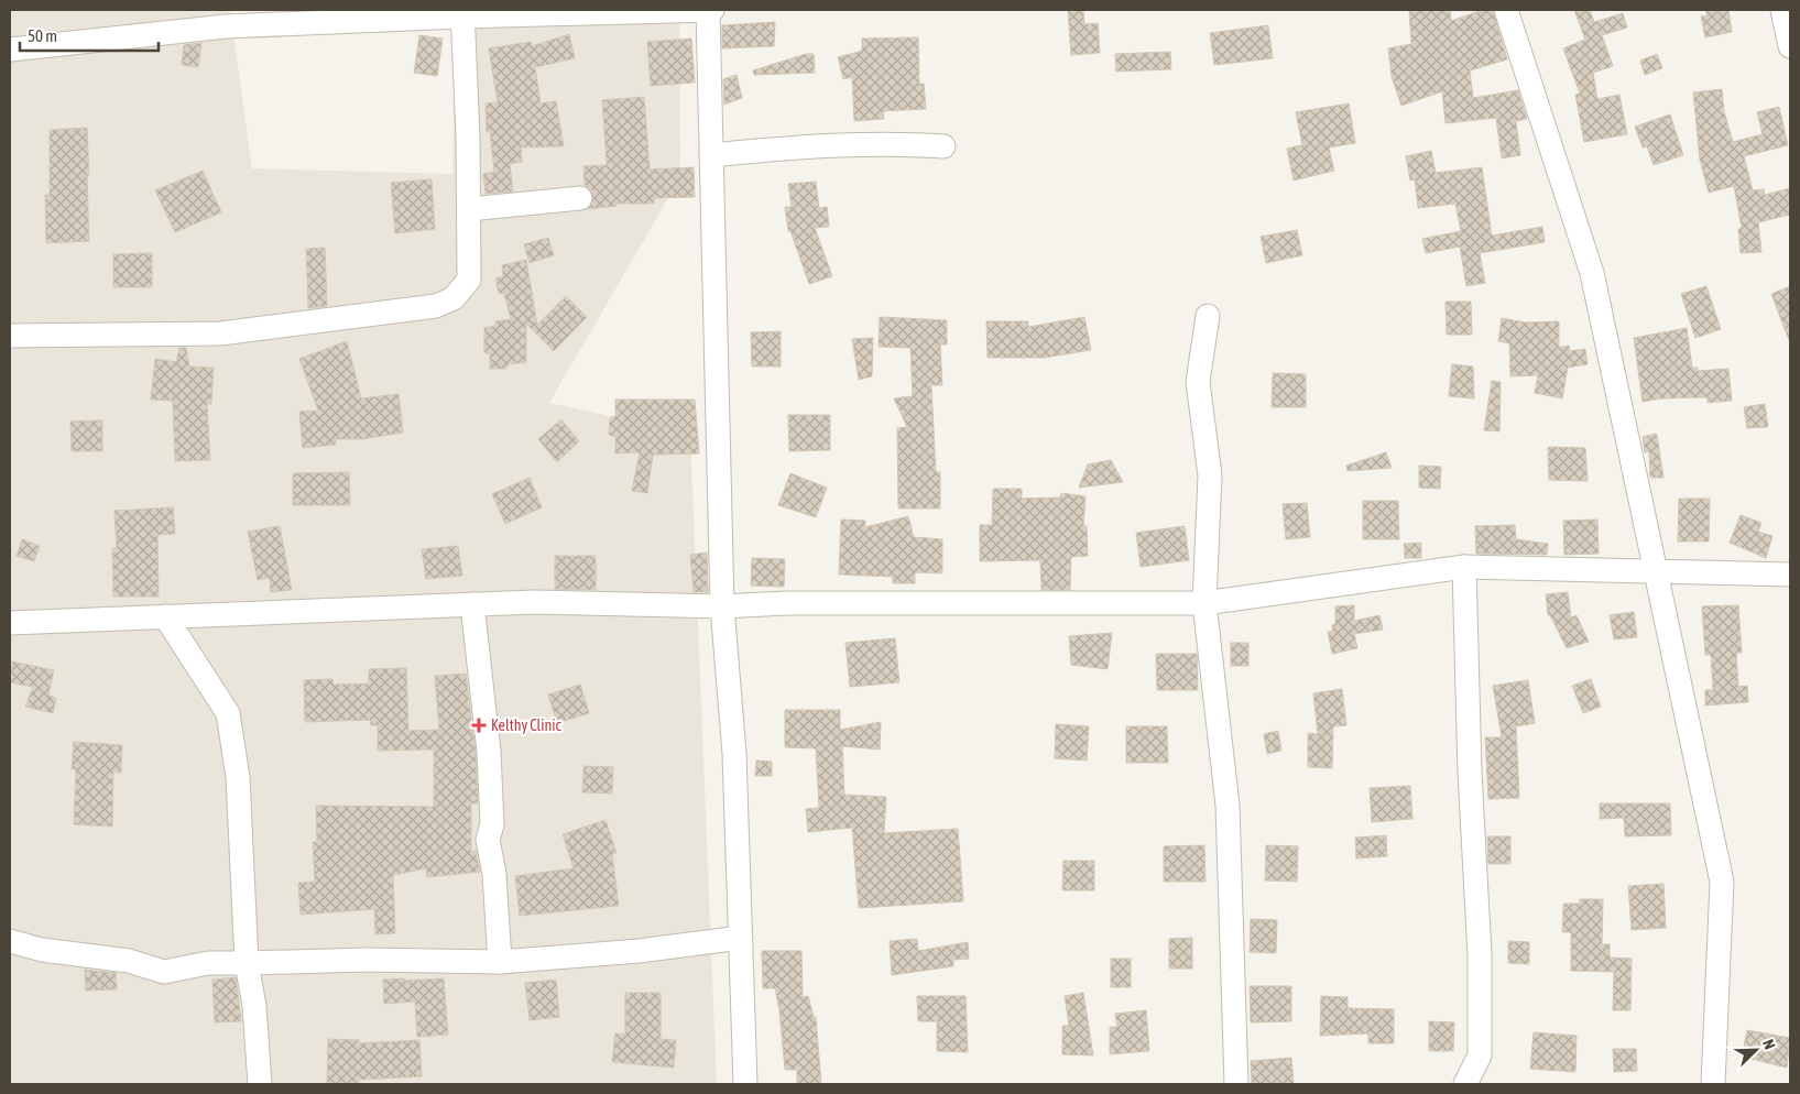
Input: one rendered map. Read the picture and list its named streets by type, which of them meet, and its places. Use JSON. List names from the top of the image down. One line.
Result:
{"places":{"health":["Kelthy Clinic"]},"scale_bar":"50 m","north":"top right"}
